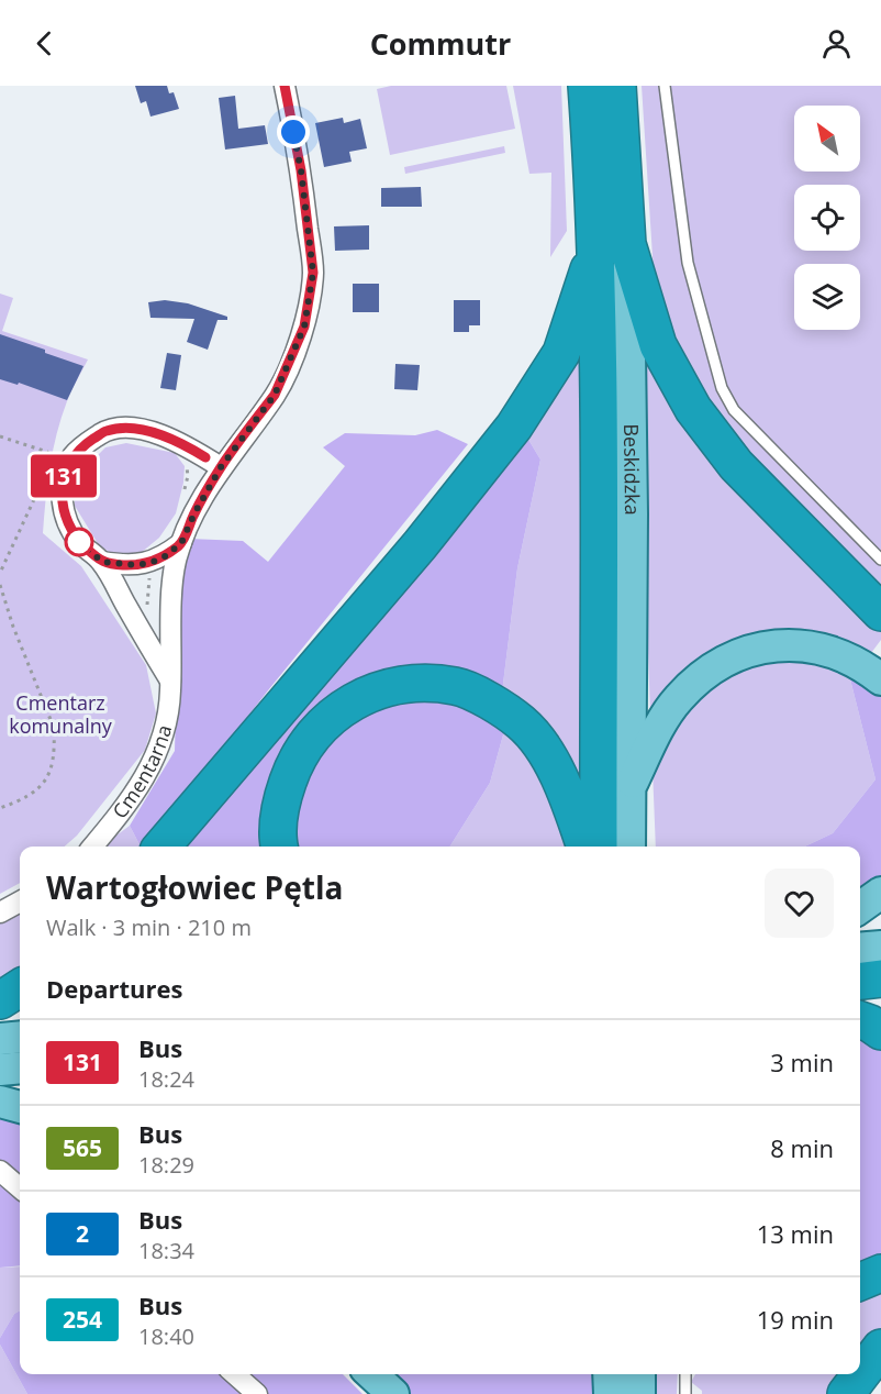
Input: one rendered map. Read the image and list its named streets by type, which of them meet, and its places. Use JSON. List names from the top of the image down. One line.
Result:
{"streets":{"highway":["Beskidzka"],"street":["Cmentarna"]},"parks":["Cmentarz komunalny"],"lines":["bus line 131"],"north":"top left","page":{"header":"Commutr","on_map":"131","heading":[["Wartogłowiec Pętla","Walk · 3 min · 210 m"],"Departures"],"list":[{"mark":"131","name":"Bus","note":"18:24","value":"3 min"},{"mark":"565","name":"Bus","note":"18:29","value":"8 min"},{"mark":"2","name":"Bus","note":"18:34","value":"13 min"},{"mark":"254","name":"Bus","note":"18:40","value":"19 min"}]}}
